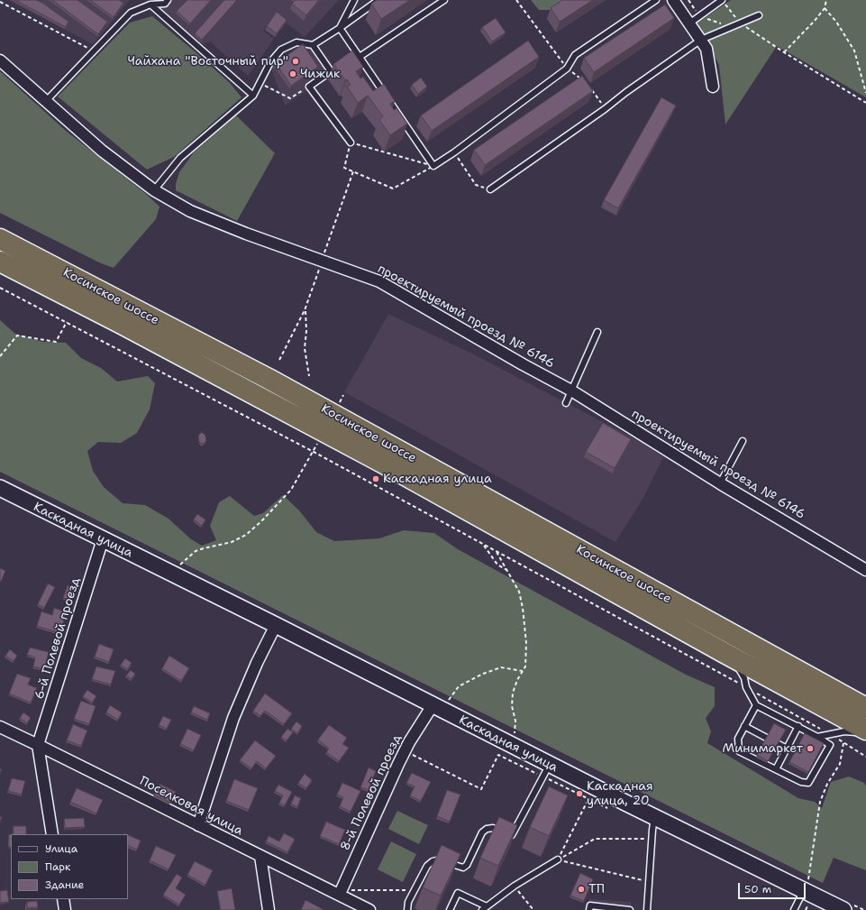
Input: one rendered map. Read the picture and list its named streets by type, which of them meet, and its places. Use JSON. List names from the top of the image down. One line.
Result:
{"streets":{"highway":["Косинское шоссе"],"street":["проектируемый проезд № 6146","Каскадная улица","6-й Полевой проезд","8-й Полевой проезд","Поселковая улица"]},"crossings":[["Каскадная улица","6-й Полевой проезд"],["Каскадная улица","8-й Полевой проезд"],["6-й Полевой проезд","Поселковая улица"],["8-й Полевой проезд","Поселковая улица"]],"places":["Чайхана \"Восточный пир\"","Чижик","Каскадная улица","Минимаркет","Каскадная улица, 20","ТП"],"legend":["Улица","Парк","Здание"],"scale_bar":"50 m"}
